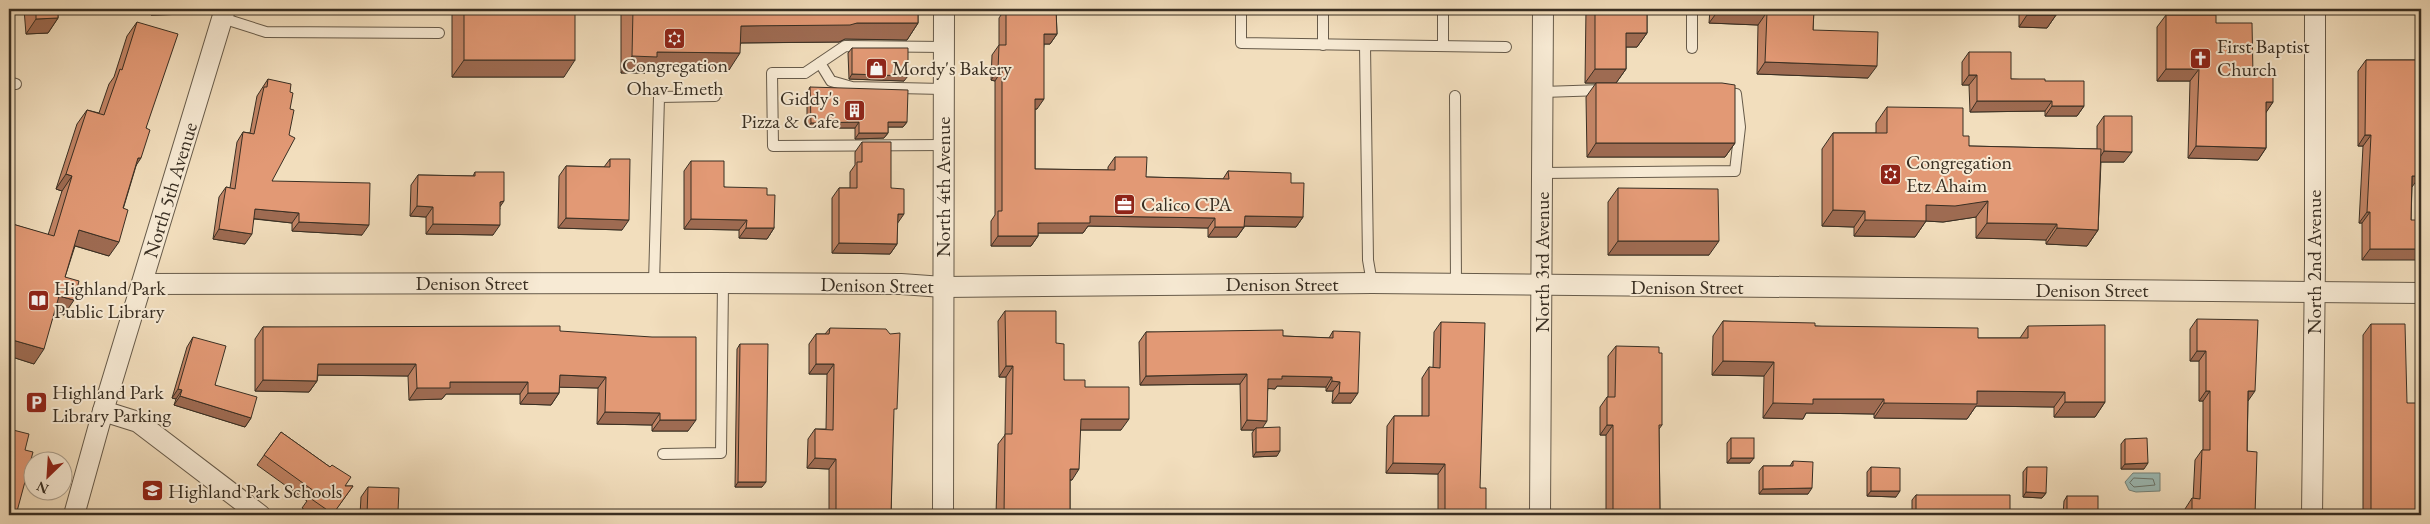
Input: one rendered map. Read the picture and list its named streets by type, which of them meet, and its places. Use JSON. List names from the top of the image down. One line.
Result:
{"streets":{"street":["North 4th Avenue","North 5th Avenue","North 3rd Avenue","North 2nd Avenue","Denison Street"]},"crossings":[["North 4th Avenue","Denison Street"],["North 5th Avenue","Denison Street"],["North 3rd Avenue","Denison Street"],["North 2nd Avenue","Denison Street"]],"places":{"synagogue":["Congregation Ohav Emeth","Congregation Etz Ahaim"],"church":["First Baptist Church"],"shop":["Mordy's Bakery"],"building":["Giddy's Pizza & Cafe"],"office":["Calico CPA"],"library":["Highland Park Public Library"],"parking":["Highland Park Library Parking"],"school or university":["Highland Park Schools"]},"north":"bottom left"}
